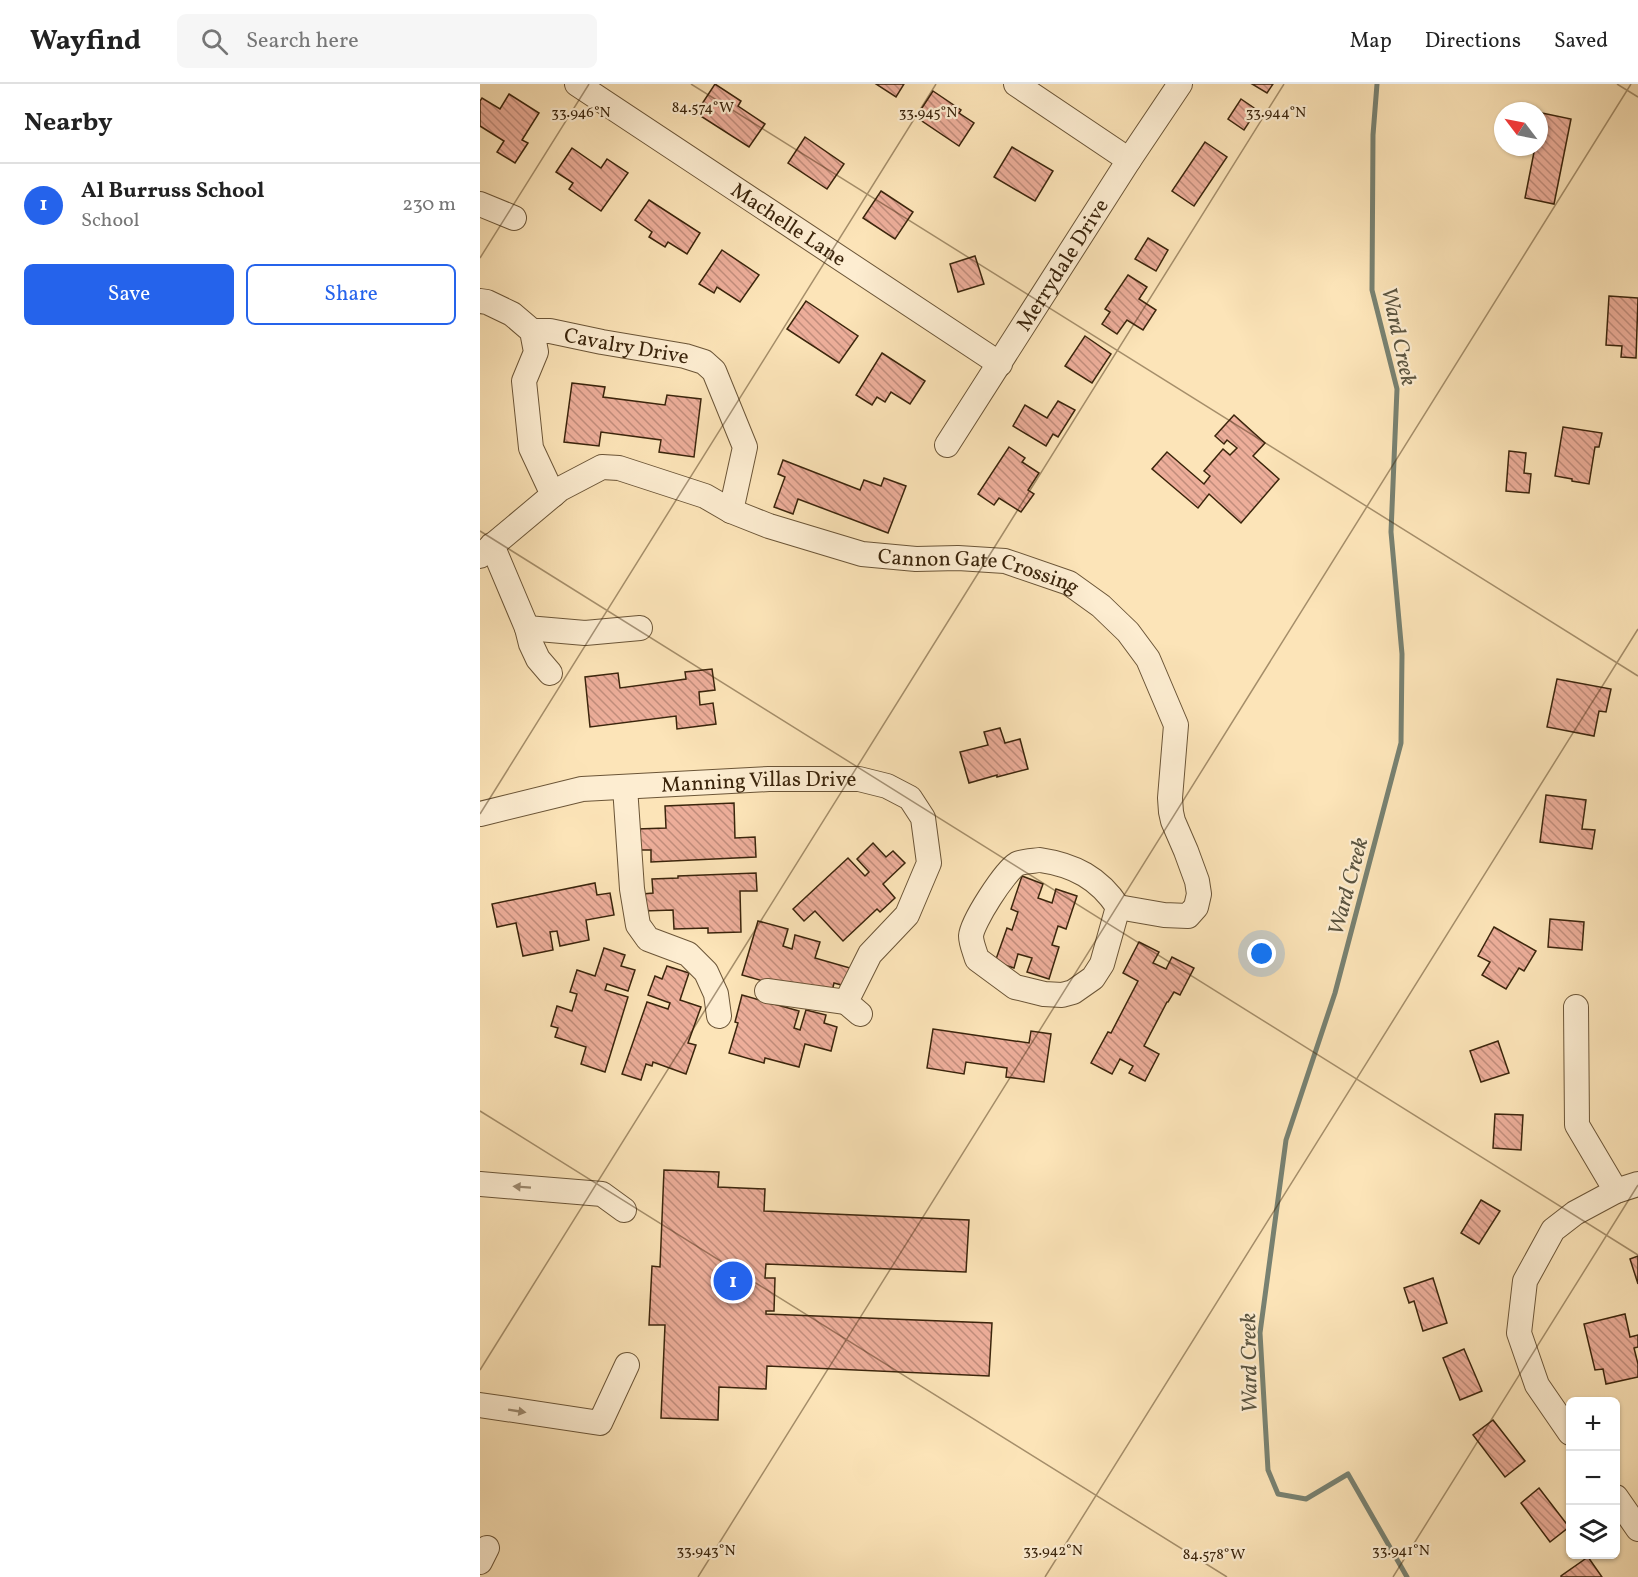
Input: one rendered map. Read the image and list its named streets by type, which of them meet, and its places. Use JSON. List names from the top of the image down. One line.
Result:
{"streets":{"street":["Machelle Lane","Merrydale Drive","Cavalry Drive","Cannon Gate Crossing","Manning Villas Drive"]},"crossings":[["Machelle Lane","Merrydale Drive"],["Cavalry Drive","Cannon Gate Crossing"]],"water":["Ward Creek"],"north":"top left","page":{"header":"Wayfind","search":"Search here","nav":["Map","Directions","Saved"],"heading":"Nearby","list":[{"mark":"1","name":"Al Burruss School","note":"School","value":"230 m"}],"buttons":["Save","Share"],"pins":"1","map_buttons":["+","−"]},"coordinates":["84.574°W","33.946°N","33.945°N","33.944°N","33.943°N","33.942°N","33.941°N","84.578°W"]}
